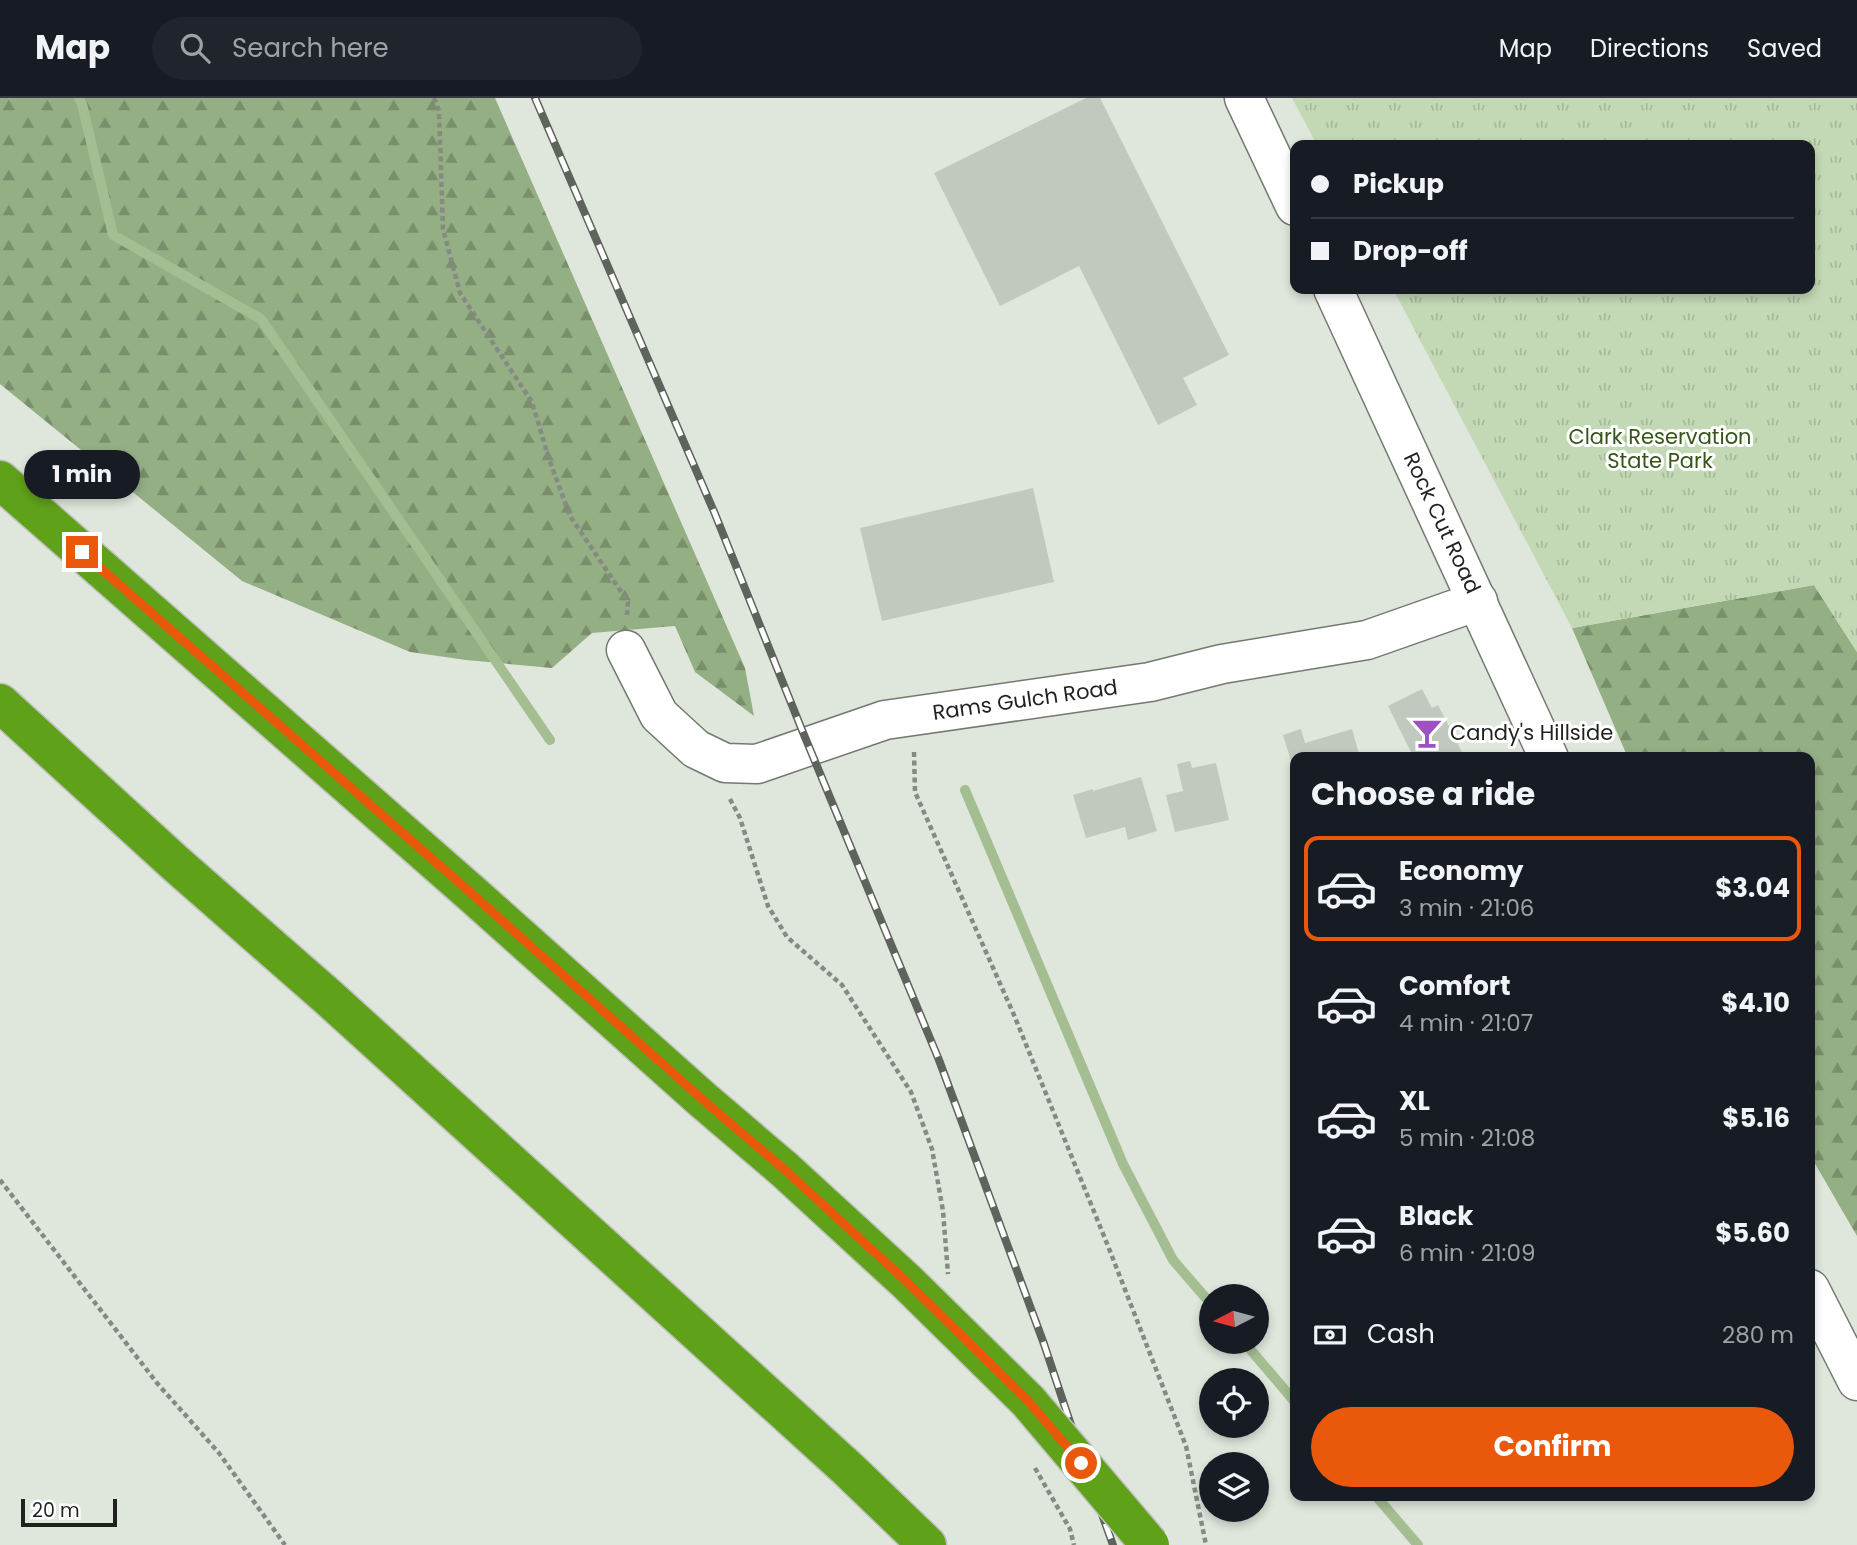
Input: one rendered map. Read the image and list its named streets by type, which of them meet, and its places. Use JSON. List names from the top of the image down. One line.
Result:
{"streets":{"street":["Rock Cut Road","Rams Gulch Road"]},"crossings":[["Rock Cut Road","Rams Gulch Road"]],"parks":["Clark Reservation State Park"],"places":{"bar":["Candy's Hillside"]},"scale_bar":"20 m","north":"left","page":{"header":"Map","search":"Search here","nav":["Map","Directions","Saved"],"banner":["Pickup","Drop-off"],"bubble":"1 min","heading":"Choose a ride","list":[{"name":"Economy","note":"3 min · 21:06","value":"$3.04"},{"name":"Comfort","note":"4 min · 21:07","value":"$4.10"},{"name":"XL","note":"5 min · 21:08","value":"$5.16"},{"name":"Black","note":"6 min · 21:09","value":"$5.60"}],"pay":["Cash","280 m"],"buttons":"Confirm","scale":"20 m"}}
